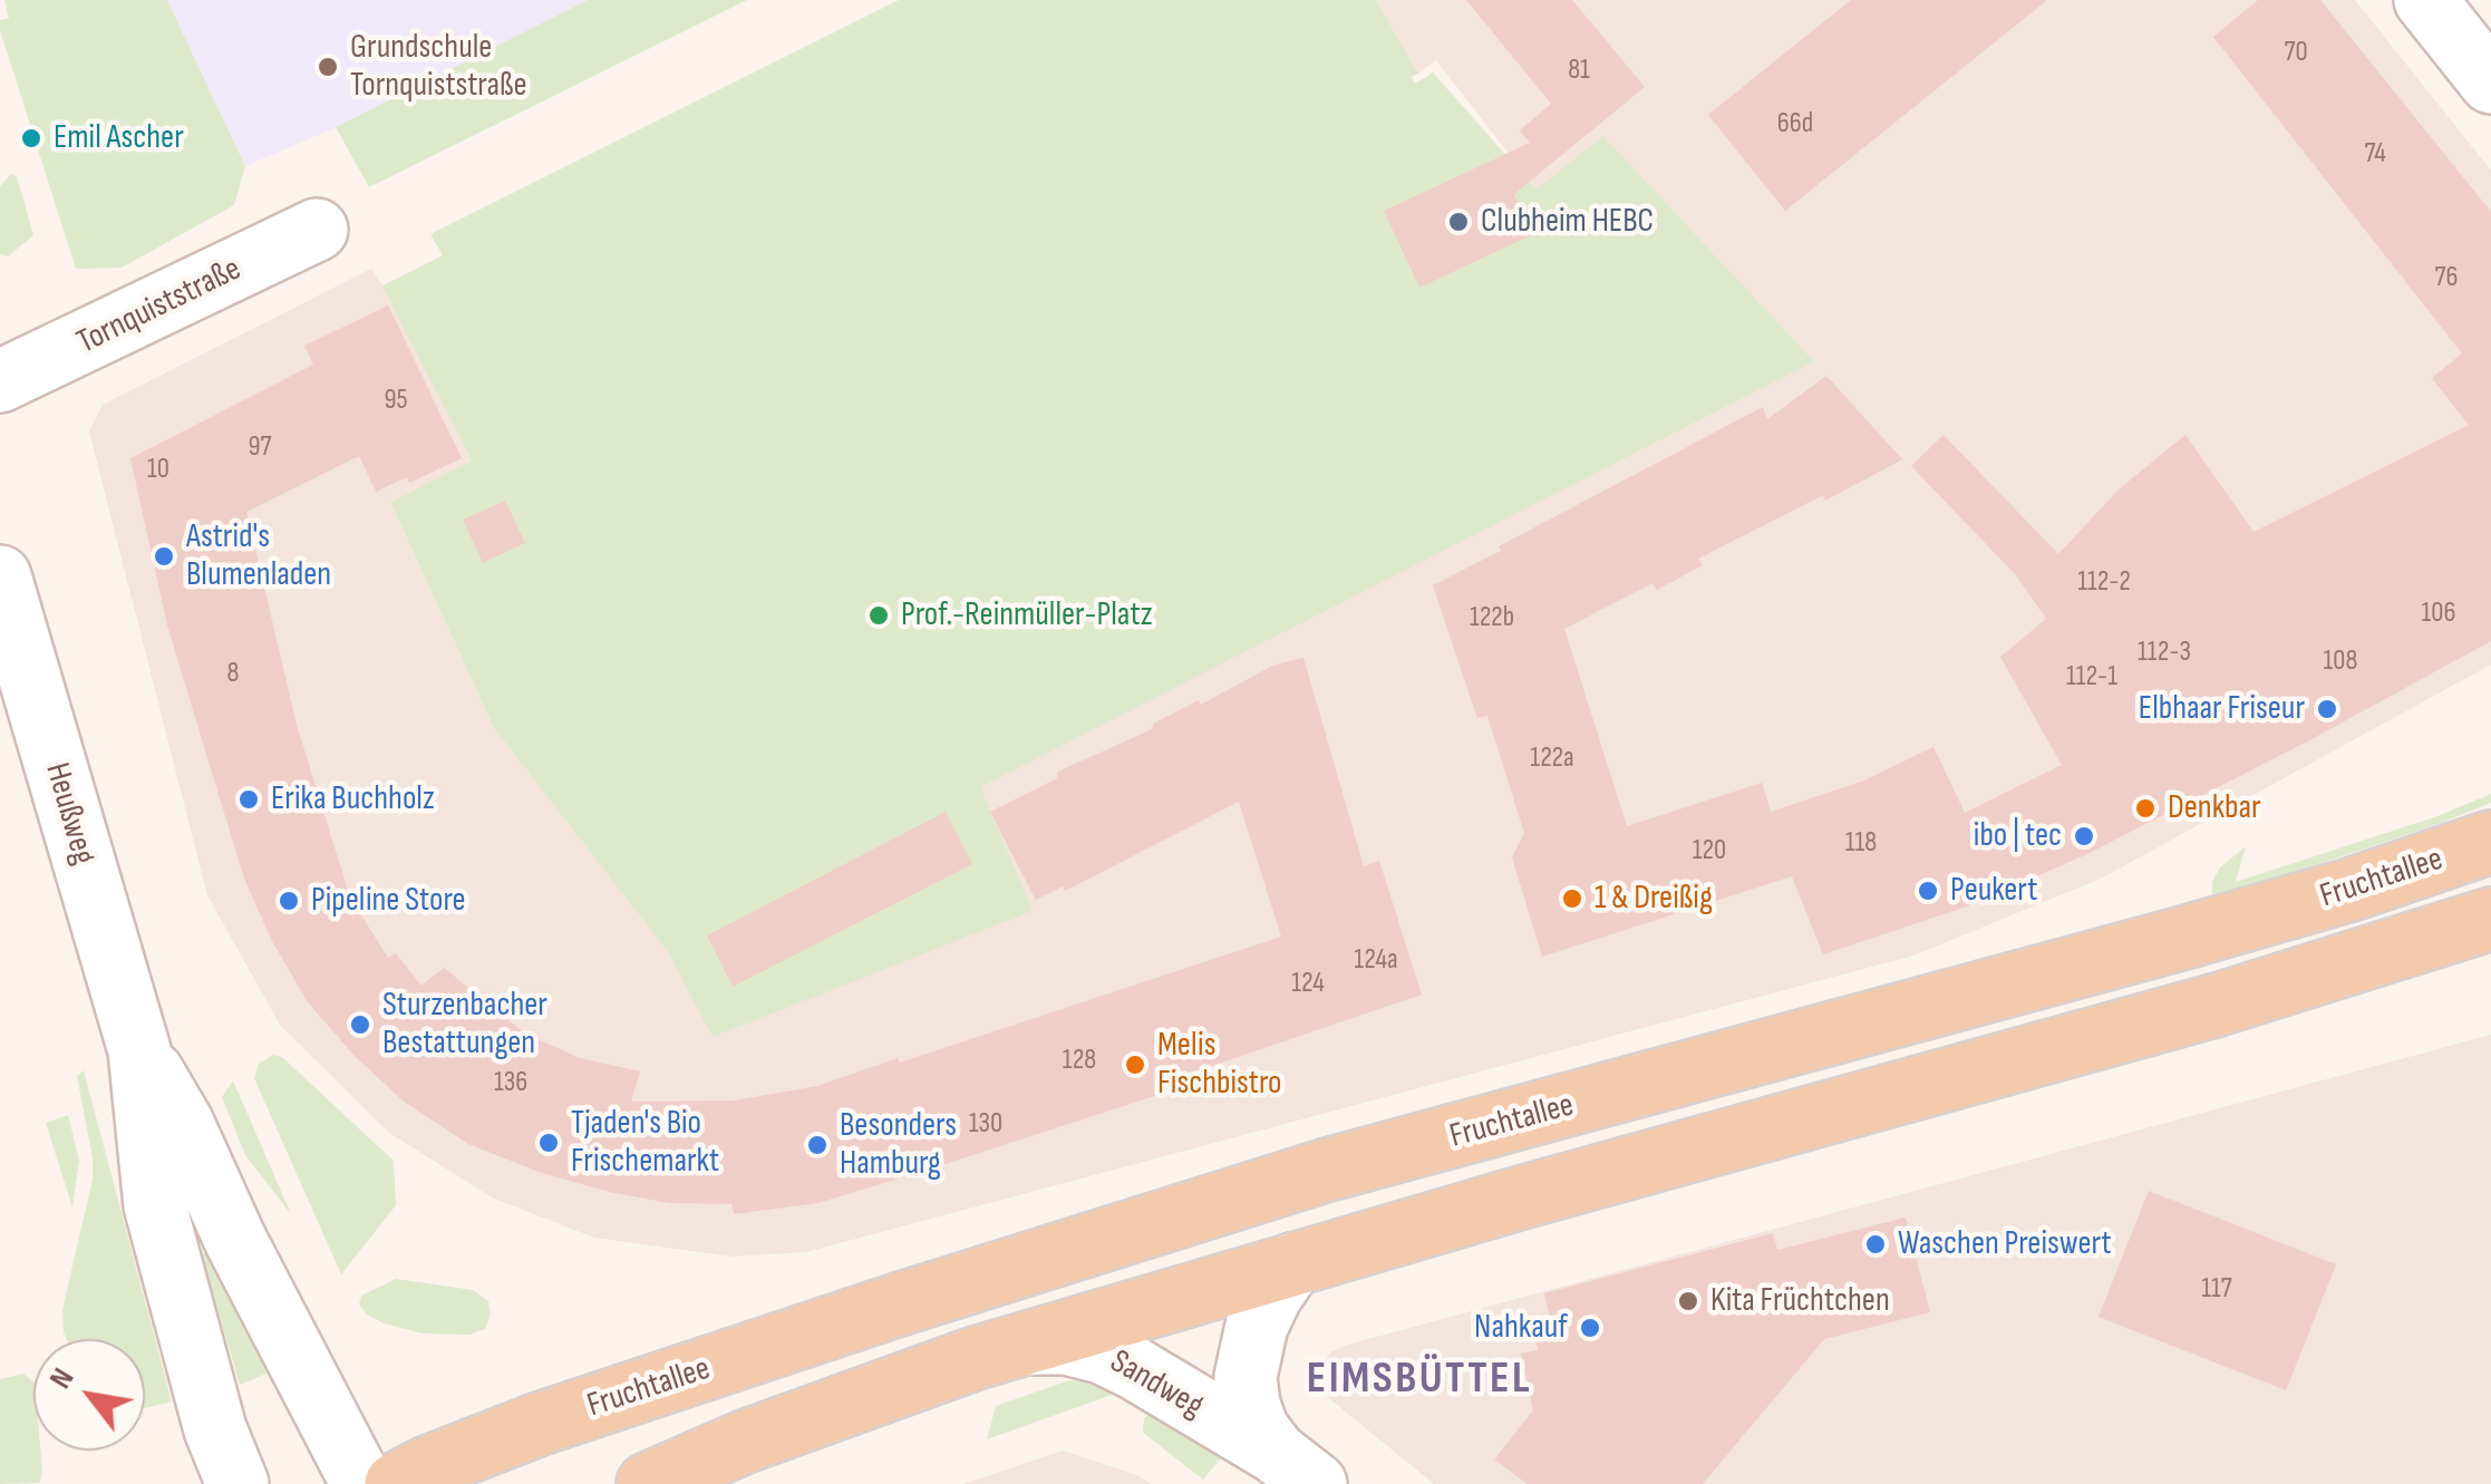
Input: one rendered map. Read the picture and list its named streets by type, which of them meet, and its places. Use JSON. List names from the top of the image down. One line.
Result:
{"streets":{"main road":["Fruchtallee"],"street":["Tornquiststraße","Heußweg","Sandweg"]},"districts":["EIMSBÜTTEL"],"places":["Grundschule Tornquiststraße","Emil Ascher","Clubheim HEBC","Astrid's Blumenladen","Prof.-Reinmüller-Platz","Elbhaar Friseur","Erika Buchholz","Denkbar","ibo | tec","Peukert","1 & Dreißig","Pipeline Store","Sturzenbacher Bestattungen","Melis Fischbistro","Tjaden's Bio Frischemarkt","Besonders Hamburg","Waschen Preiswert","Kita Früchtchen","Nahkauf"],"house_numbers":["70","81","66d","74","76","95","97","10","112-2","106","122b","112-3","108","8","112-1","122a","118","120","124a","124","128","136","130","117"],"north":"top left"}
